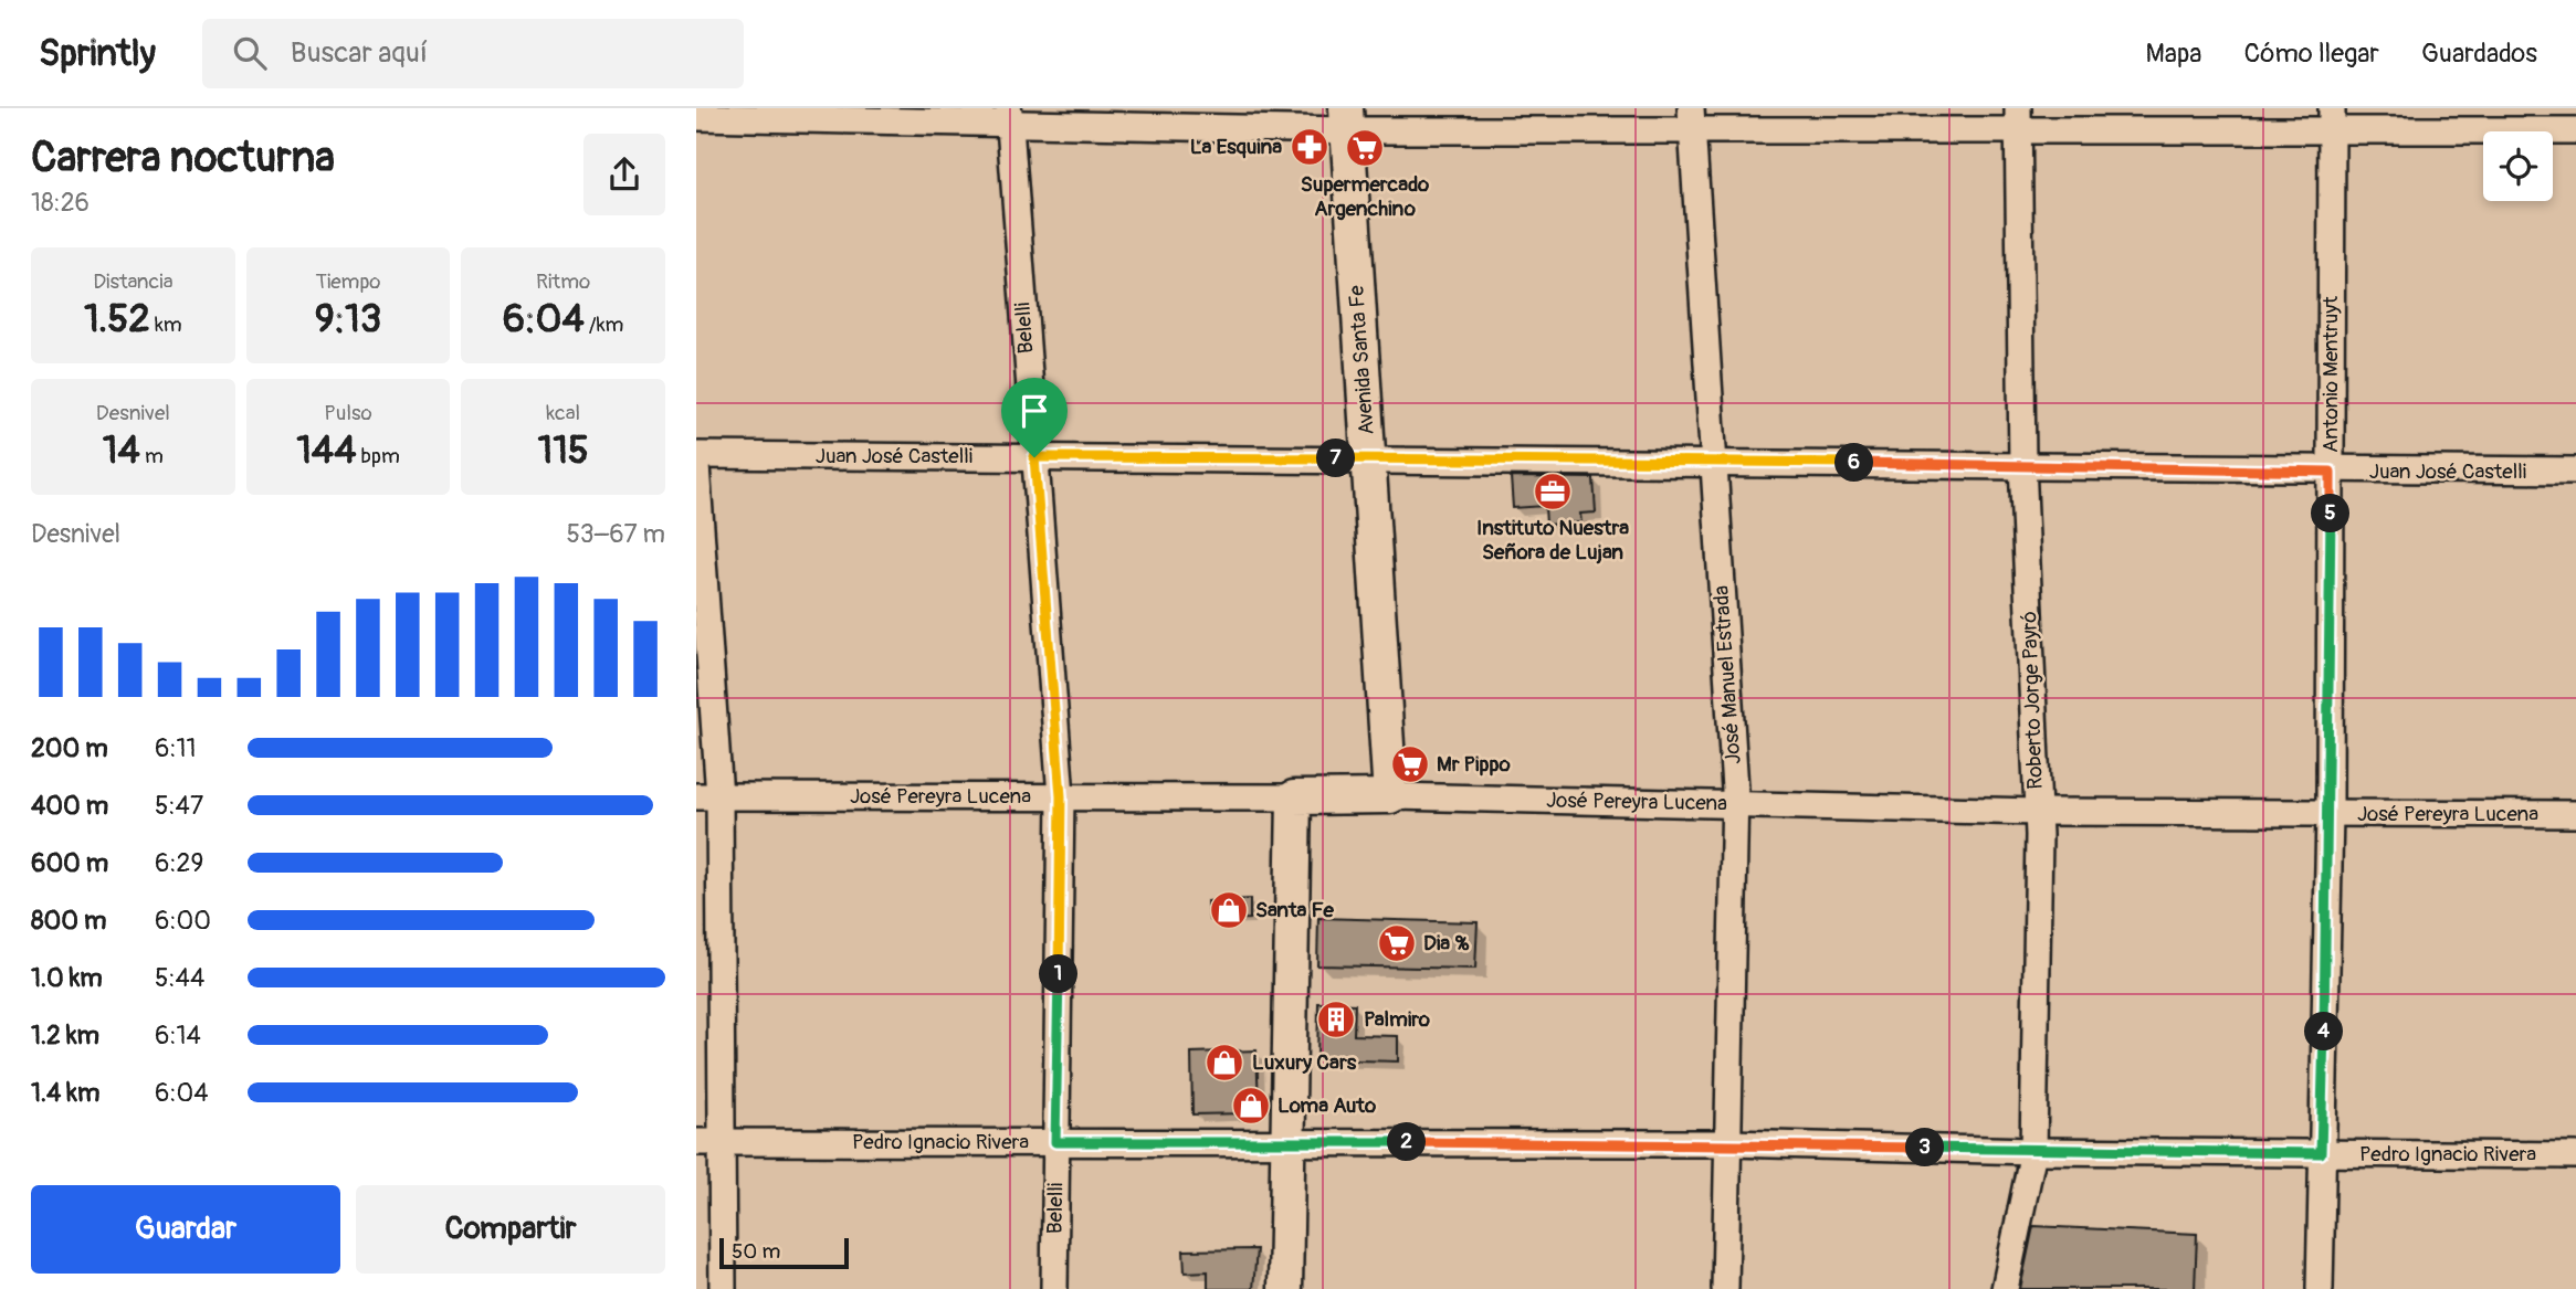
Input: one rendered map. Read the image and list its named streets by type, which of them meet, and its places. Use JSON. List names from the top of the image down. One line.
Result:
{"streets":{"main road":["Avenida Santa Fe","José Pereyra Lucena"],"street":["Belelli","Antonio Mentruyt","Juan José Castelli","José Manuel Estrada","Roberto Jorge Payró","Pedro Ignacio Rivera"]},"crossings":[["Belelli","Juan José Castelli"],["Belelli","José Pereyra Lucena"],["Belelli","Pedro Ignacio Rivera"],["Avenida Santa Fe","Juan José Castelli"],["Avenida Santa Fe","José Pereyra Lucena"],["Antonio Mentruyt","Juan José Castelli"],["Antonio Mentruyt","José Pereyra Lucena"],["Antonio Mentruyt","Pedro Ignacio Rivera"],["Juan José Castelli","José Manuel Estrada"],["Juan José Castelli","Roberto Jorge Payró"],["José Manuel Estrada","José Pereyra Lucena"],["José Manuel Estrada","Pedro Ignacio Rivera"],["Roberto Jorge Payró","José Pereyra Lucena"],["Roberto Jorge Payró","Pedro Ignacio Rivera"]],"places":{"pharmacy":["La Esquina"],"supermarket":["Supermercado Argenchino","Mr Pippo","Dia %"],"office":["Instituto Nuestra Señora de Lujan"],"shop":["Santa Fe","Luxury Cars","Loma Auto"],"building":["Palmiro"]},"scale_bar":"50 m","page":{"header":"Sprintly","search":"Buscar aquí","nav":["Mapa","Cómo llegar","Guardados"],"heading":["Carrera nocturna","18:26"],"stats":[["Distancia","1.52 km"],["Tiempo","9:13"],["Ritmo","6:04 /km"],["Desnivel","14 m"],["Pulso","144 bpm"],["kcal","115"]],"pins":["7","6","5","1","4","2","3"],"chart":["Desnivel","53–67 m"],"list":[{"name":"200 m","note":"6:11"},{"name":"400 m","note":"5:47"},{"name":"600 m","note":"6:29"},{"name":"800 m","note":"6:00"},{"name":"1.0 km","note":"5:44"},{"name":"1.2 km","note":"6:14"},{"name":"1.4 km","note":"6:04"}],"buttons":["Guardar","Compartir"],"scale":"50 m"}}
